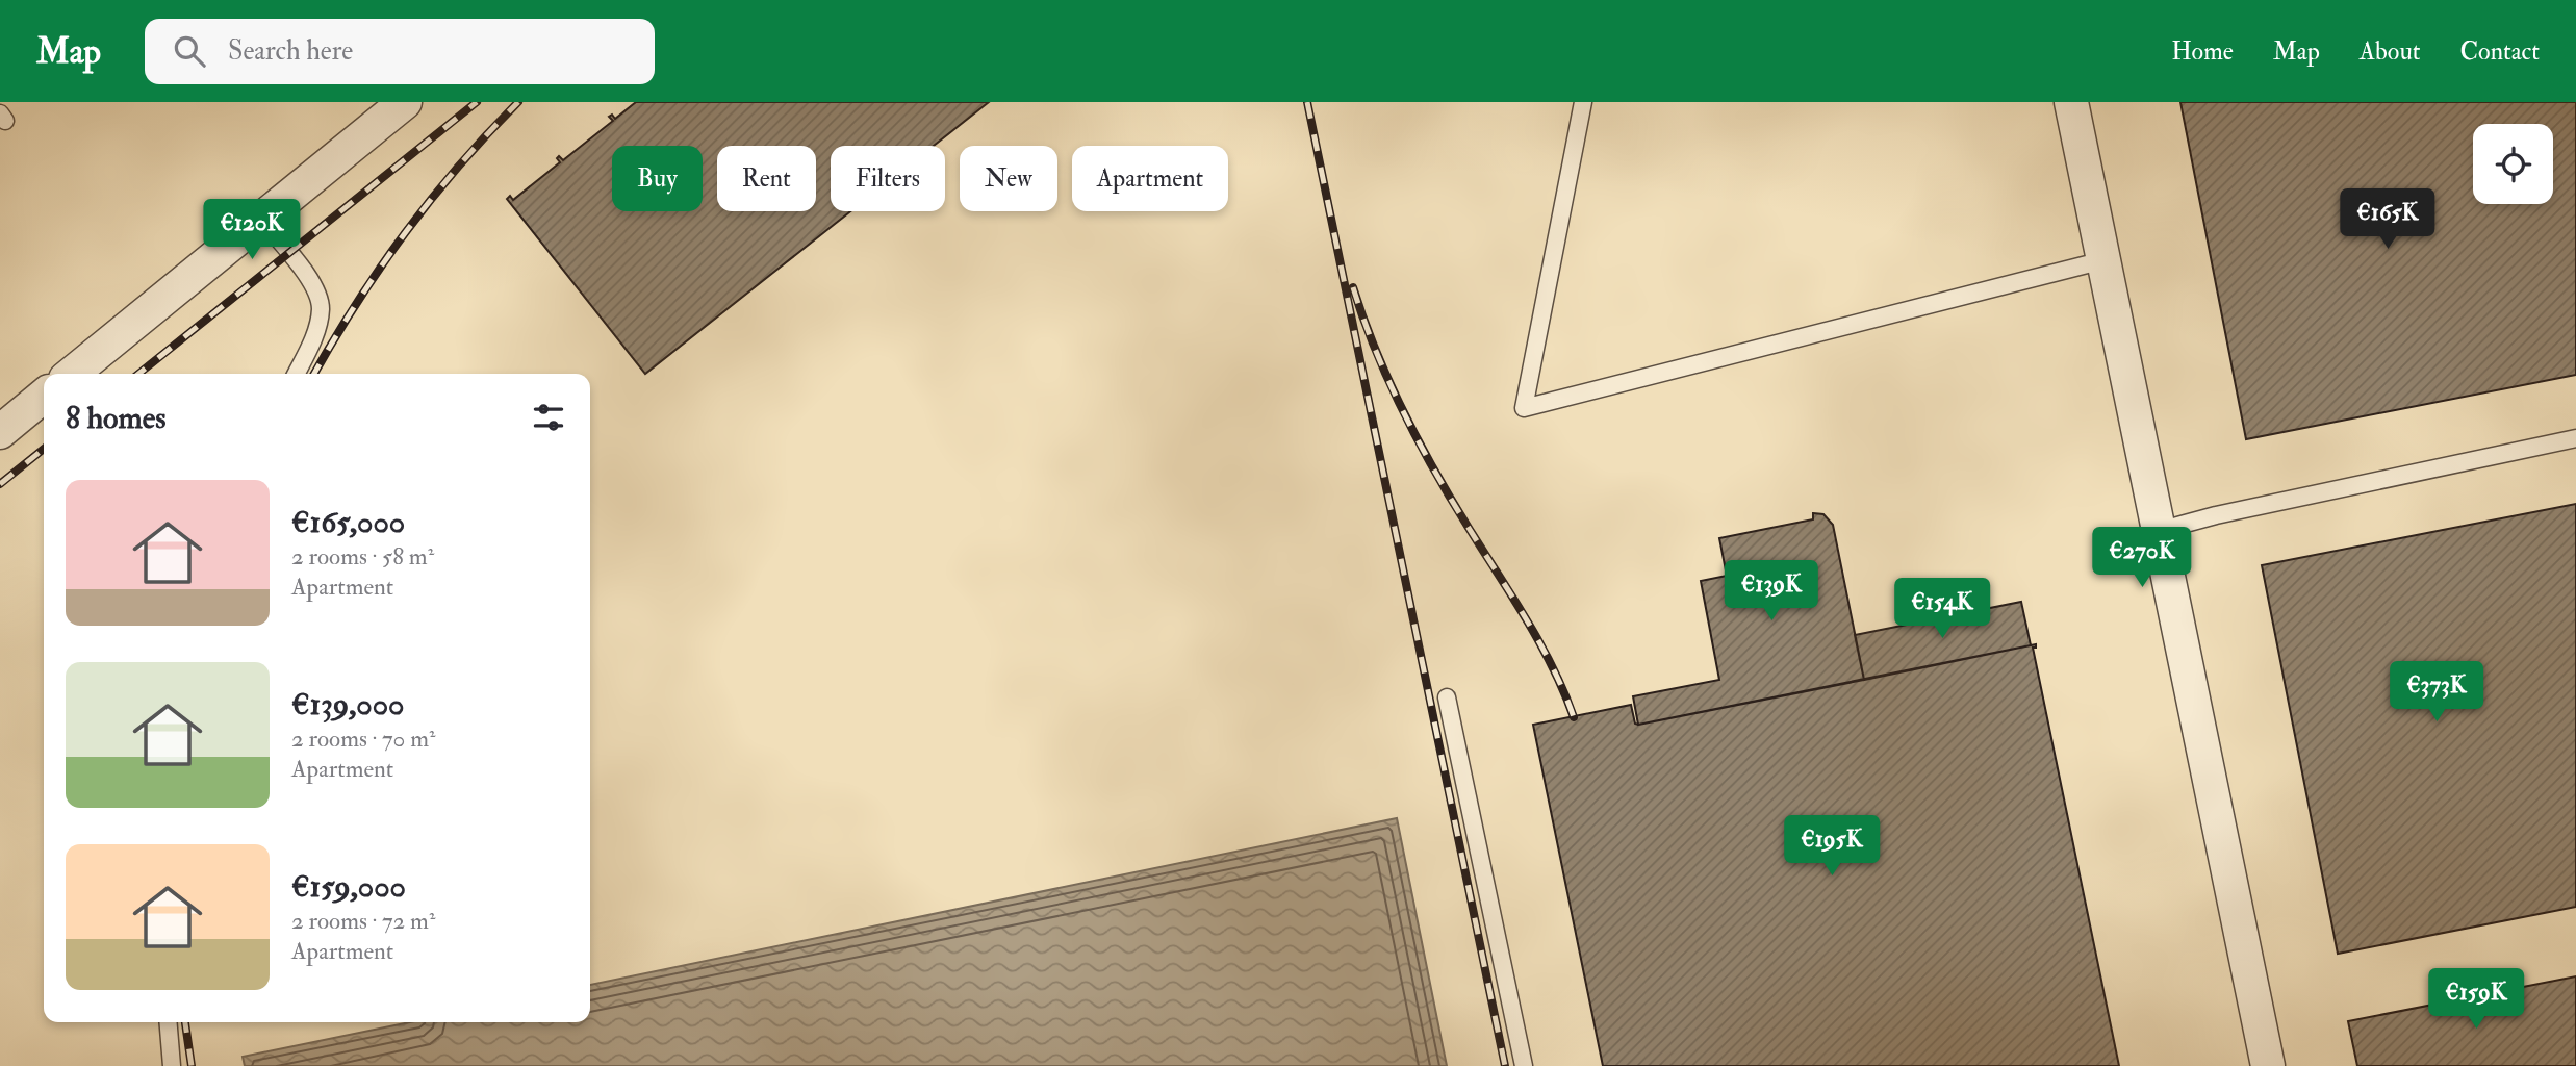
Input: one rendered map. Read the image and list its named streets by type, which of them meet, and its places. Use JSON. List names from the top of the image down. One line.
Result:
{"page":{"header":"Map","search":"Search here","nav":["Home","Map","About","Contact"],"chip":["Buy","Rent","Filters","New","Apartment"],"price":["€165K","€120K","€270K","€139K","€154K","€373K","€195K","€159K"],"heading":"8 homes","list":[{"name":"€165,000","note":"2 rooms · 58 m² · Apartment"},{"name":"€139,000","note":"2 rooms · 70 m² · Apartment"},{"name":"€159,000","note":"2 rooms · 72 m² · Apartment"}]}}
